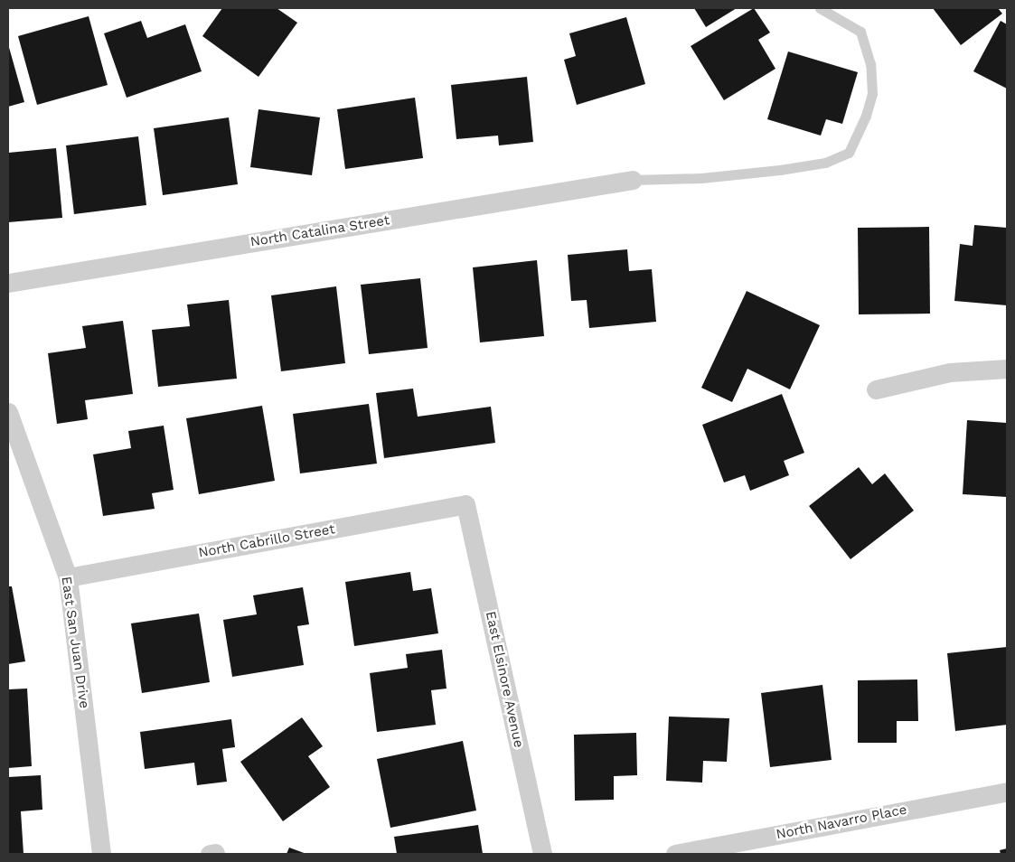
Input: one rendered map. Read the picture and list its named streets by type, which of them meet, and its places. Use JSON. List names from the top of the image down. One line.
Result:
{"streets":{"street":["North Catalina Street","North Cabrillo Street","East San Juan Drive","East Elsinore Avenue","North Navarro Place"]},"crossings":[["North Cabrillo Street","East San Juan Drive"],["North Cabrillo Street","East Elsinore Avenue"]]}
